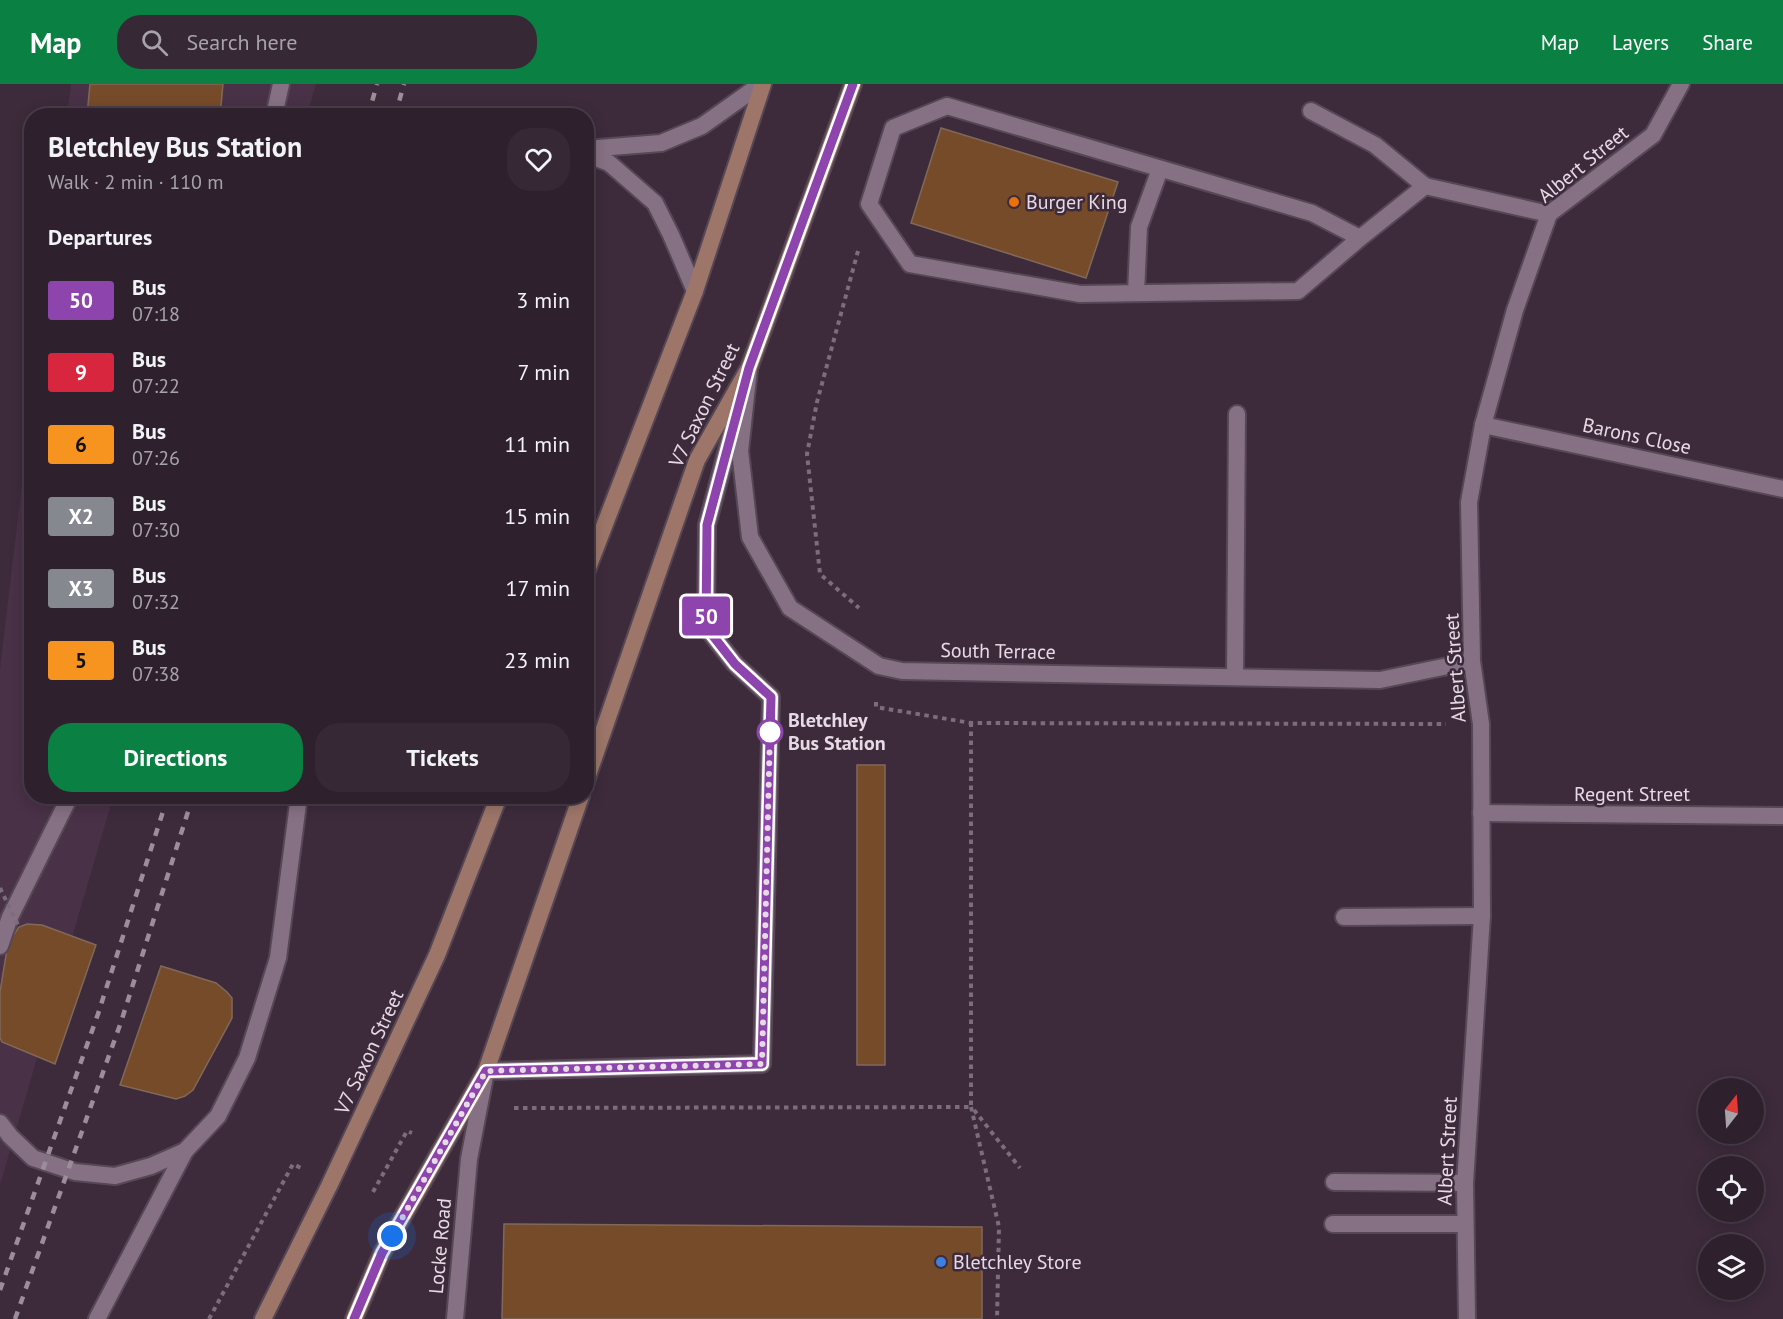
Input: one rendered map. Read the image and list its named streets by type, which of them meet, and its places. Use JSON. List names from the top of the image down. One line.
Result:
{"streets":{"main road":["V7 Saxon Street"],"street":["Albert Street","Barons Close","South Terrace","Regent Street","Locke Road"]},"crossings":[["Albert Street","Barons Close"],["Albert Street","South Terrace"],["Albert Street","Regent Street"],["V7 Saxon Street","South Terrace"]],"places":["Burger King","Bletchley Bus Station","Bletchley Store"],"lines":["bus line 50"],"north":"top","page":{"header":"Map","search":"Search here","nav":["Map","Layers","Share"],"on_map":"50","heading":[["Bletchley Bus Station","Walk · 2 min · 110 m"],"Departures"],"list":[{"mark":"50","name":"Bus","note":"07:18","value":"3 min"},{"mark":"9","name":"Bus","note":"07:22","value":"7 min"},{"mark":"6","name":"Bus","note":"07:26","value":"11 min"},{"mark":"X2","name":"Bus","note":"07:30","value":"15 min"},{"mark":"X3","name":"Bus","note":"07:32","value":"17 min"},{"mark":"5","name":"Bus","note":"07:38","value":"23 min"}],"buttons":["Directions","Tickets"]}}
